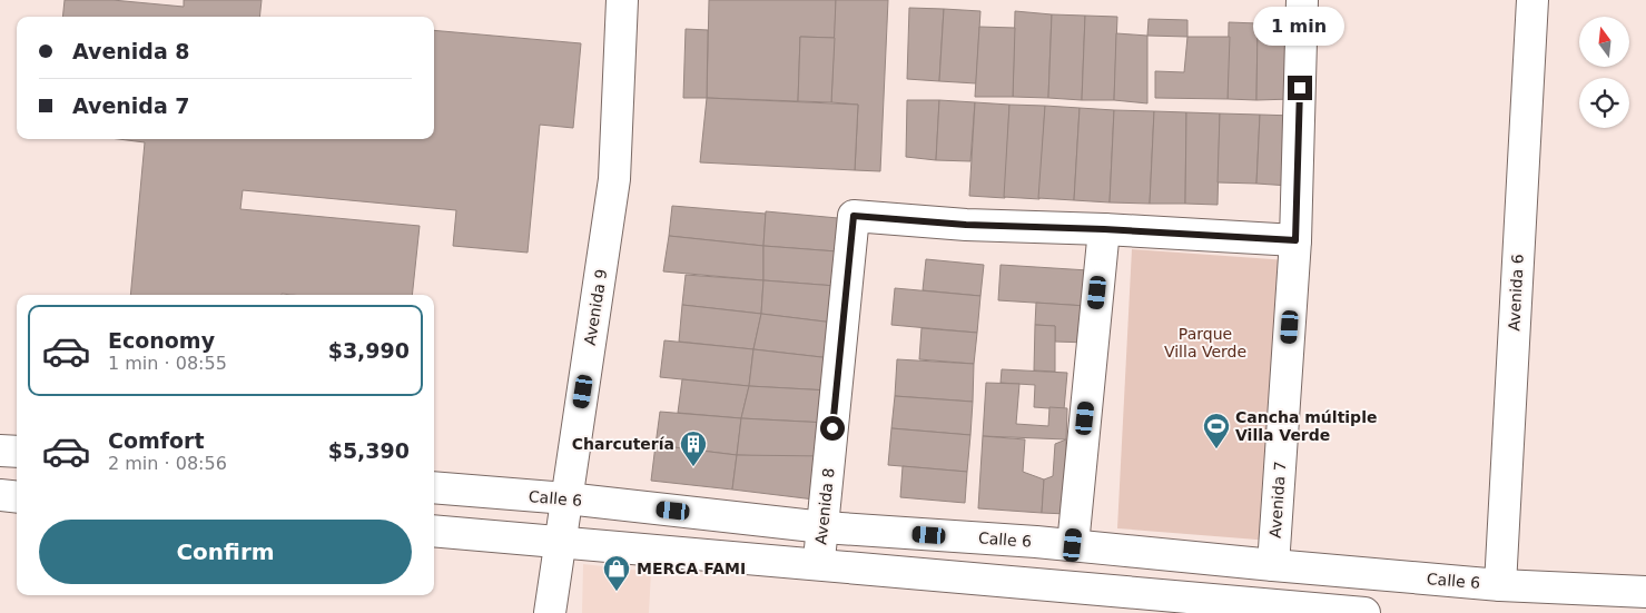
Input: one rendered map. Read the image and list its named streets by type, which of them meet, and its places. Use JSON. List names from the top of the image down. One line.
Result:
{"streets":{"street":["Avenida 6","Avenida 9","Calle 6","Avenida 7","Avenida 8"]},"crossings":[["Avenida 6","Calle 6"],["Avenida 9","Calle 6"],["Calle 6","Avenida 7"],["Calle 6","Avenida 8"]],"parks":["Parque Villa Verde"],"places":{"sports":["Cancha múltiple Villa Verde"],"building":["Charcutería"],"shop":["MERCA FAMI"]},"north":"top","page":{"bubble":"1 min","banner":["Avenida 8","Avenida 7"],"list":[{"name":"Economy","note":"1 min · 08:55","value":"$3,990"},{"name":"Comfort","note":"2 min · 08:56","value":"$5,390"}],"buttons":"Confirm"}}
